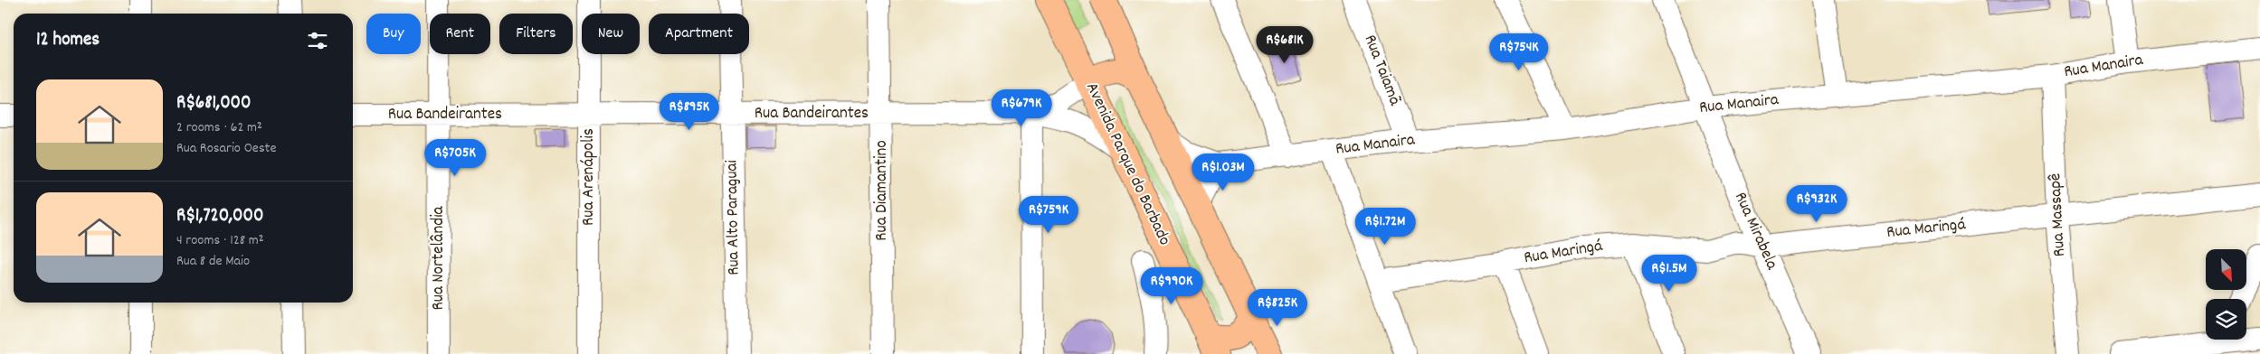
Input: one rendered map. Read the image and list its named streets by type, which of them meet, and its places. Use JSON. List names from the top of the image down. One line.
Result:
{"streets":{"main road":["Avenida Parque do Barbado"],"street":["Rua Manaira","Rua Taiamã","Rua Bandeirantes","Rua Arenápolis","Rua Diamantino","Rua Massapê","Rua Alto Paraguai","Rua Maringá","Rua Mirabela","Rua Nortelândia"]},"crossings":[["Rua Manaira","Rua Taiamã"],["Rua Manaira","Rua Massapê"],["Rua Manaira","Rua Mirabela"],["Rua Bandeirantes","Avenida Parque do Barbado"],["Rua Bandeirantes","Rua Arenápolis"],["Rua Bandeirantes","Rua Diamantino"],["Rua Bandeirantes","Rua Alto Paraguai"],["Rua Bandeirantes","Rua Nortelândia"],["Rua Massapê","Rua Maringá"],["Rua Maringá","Rua Mirabela"]],"north":"bottom right","page":{"chip":["Buy","Rent","Filters","New","Apartment"],"heading":"12 homes","price":["R$681K","R$754K","R$679K","R$895K","R$705K","R$1.03M","R$932K","R$759K","R$1.72M","R$1.5M","R$990K","R$825K"],"list":[{"name":"R$681,000","note":"2 rooms · 62 m² · Rua Rosario Oeste"},{"name":"R$1,720,000","note":"4 rooms · 128 m² · Rua 8 de Maio"}]}}
